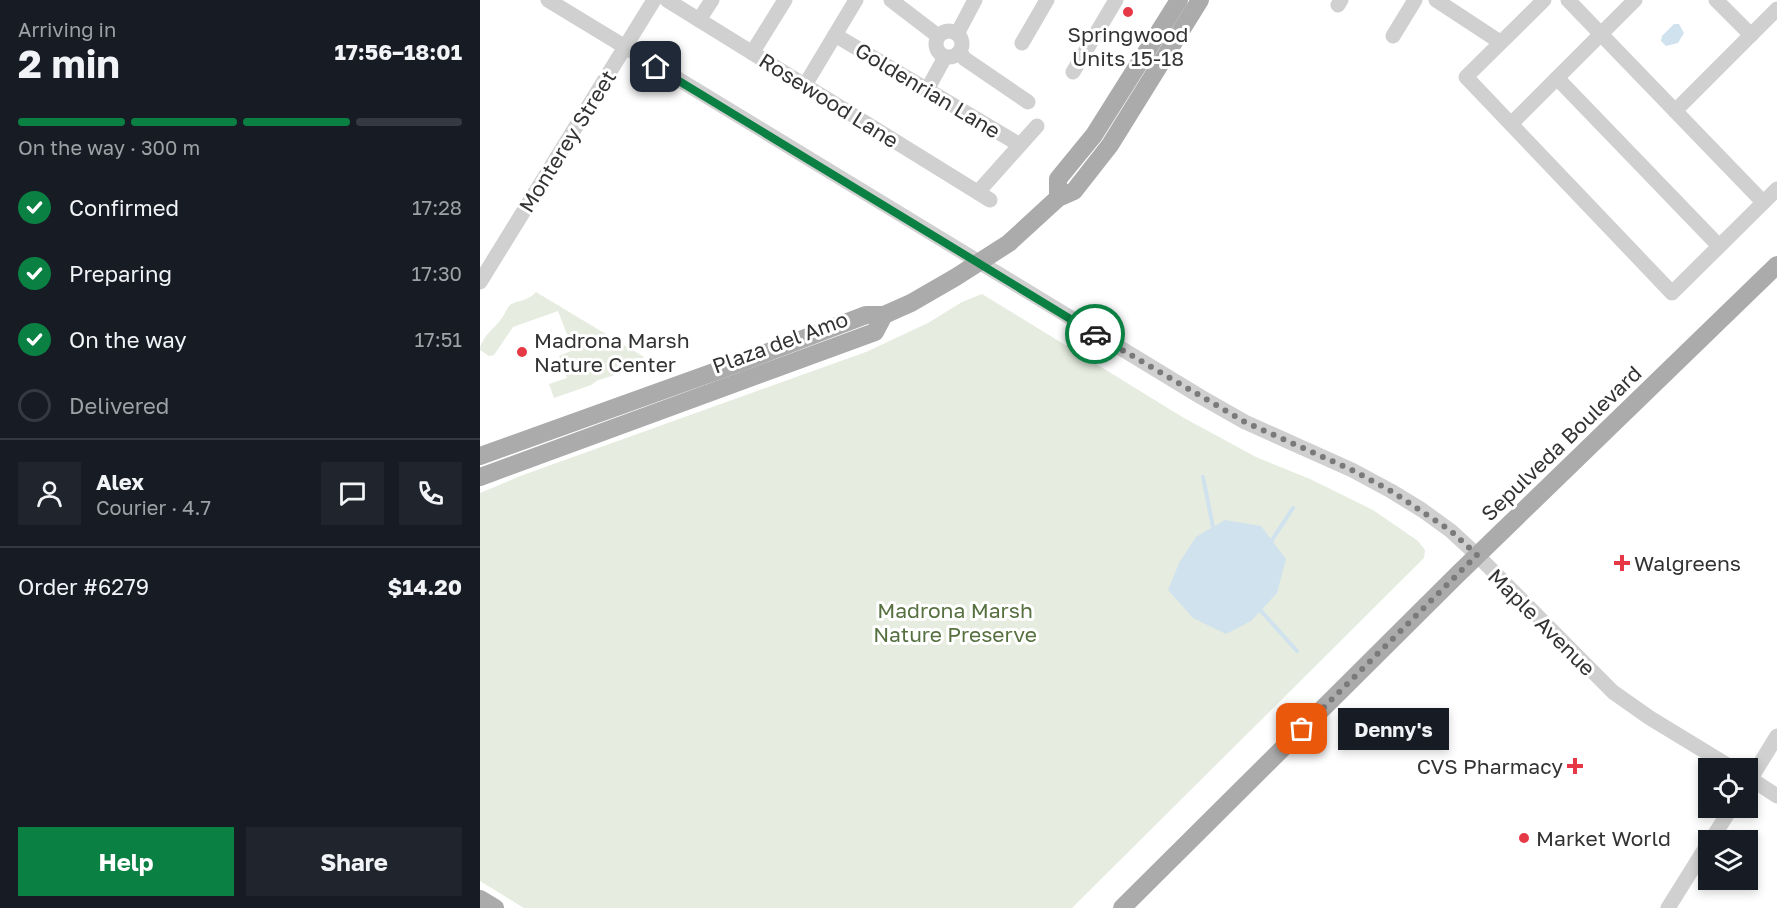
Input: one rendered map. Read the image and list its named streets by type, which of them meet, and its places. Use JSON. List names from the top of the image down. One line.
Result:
{"streets":{"main road":["Plaza del Amo","Sepulveda Boulevard"],"street":["Goldenrian Lane","Rosewood Lane","Monterey Street","Maple Avenue"]},"crossings":[["Goldenrian Lane","Rosewood Lane"],["Monterey Street","Maple Avenue"],["Plaza del Amo","Maple Avenue"],["Sepulveda Boulevard","Maple Avenue"]],"parks":["Madrona Marsh Nature Preserve"],"places":{"other":["Springwood Units 15-18","Madrona Marsh Nature Center","Denny's","Market World"],"health":["Walgreens","CVS Pharmacy"]},"page":{"heading":["2 min","Arriving in","17:56–18:01"],"panel":["Alex","Courier · 4.7","Order #6279","$14.20"],"bar":"On the way · 300 m","list":[["Confirmed","17:28"],["Preparing","17:30"],["On the way","17:51"],"Delivered"],"bubble":"Denny's","buttons":["Help","Share"]}}
